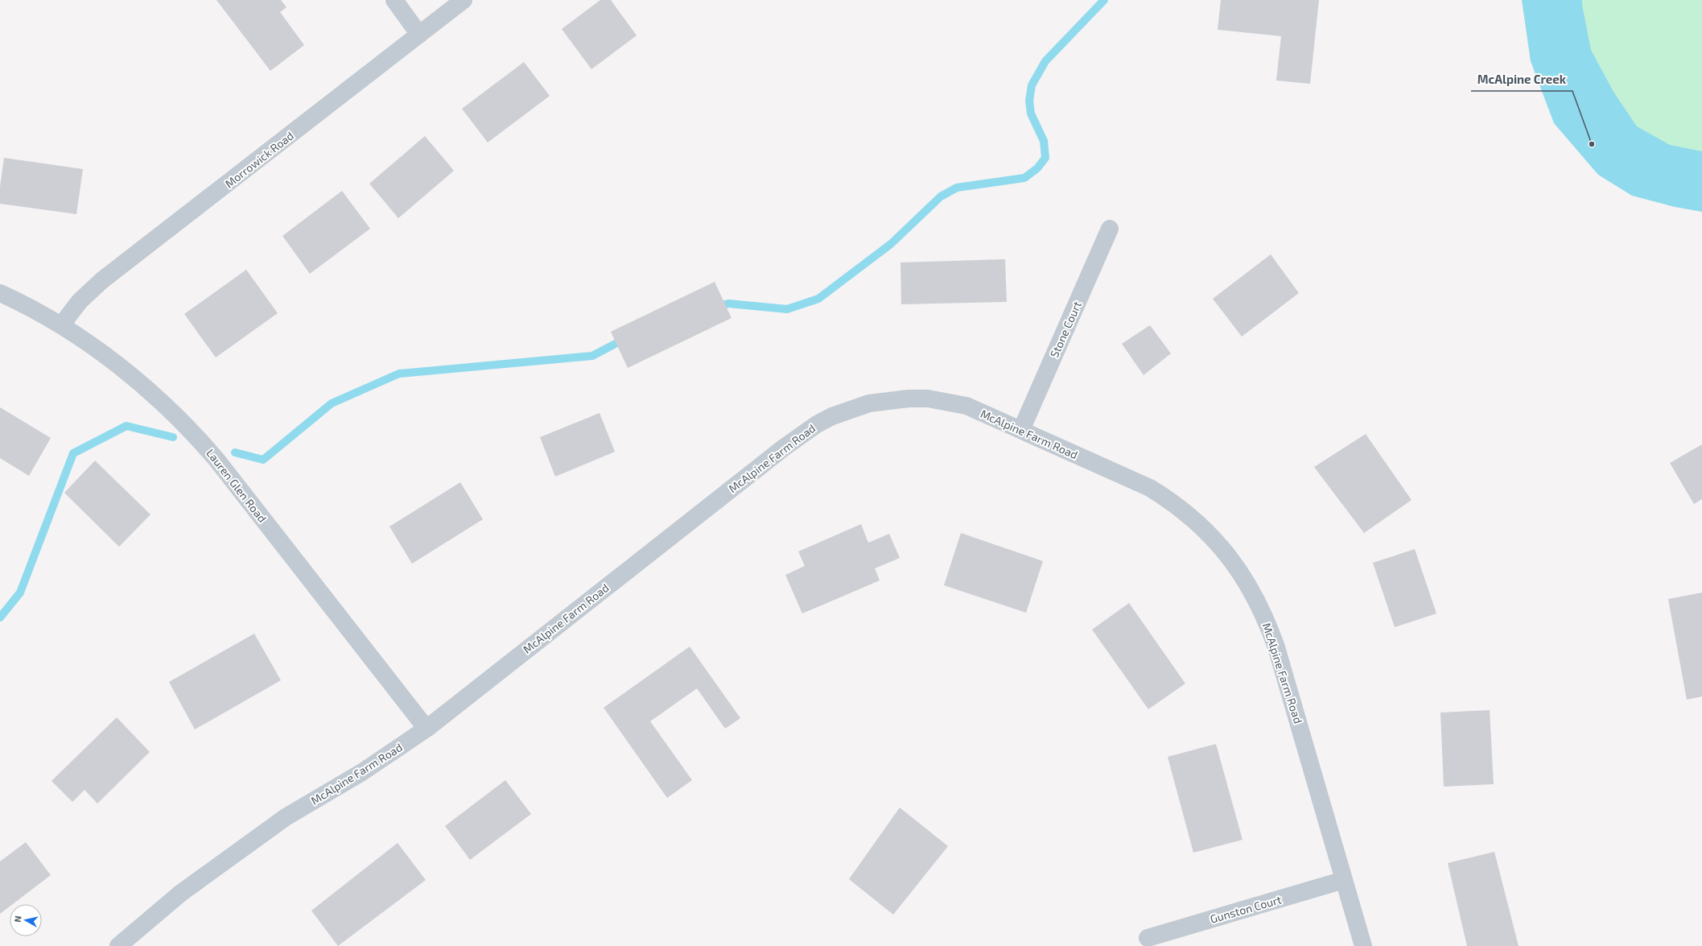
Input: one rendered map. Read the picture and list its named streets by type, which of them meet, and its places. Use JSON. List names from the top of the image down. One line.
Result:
{"streets":{"street":["Morrowick Road","Stone Court","McAlpine Farm Road","Lauren Glen Road","Gunston Court"]},"crossings":[["Morrowick Road","Lauren Glen Road"],["Stone Court","McAlpine Farm Road"],["McAlpine Farm Road","Lauren Glen Road"],["McAlpine Farm Road","Gunston Court"]],"places":["McAlpine Creek"],"north":"left"}
